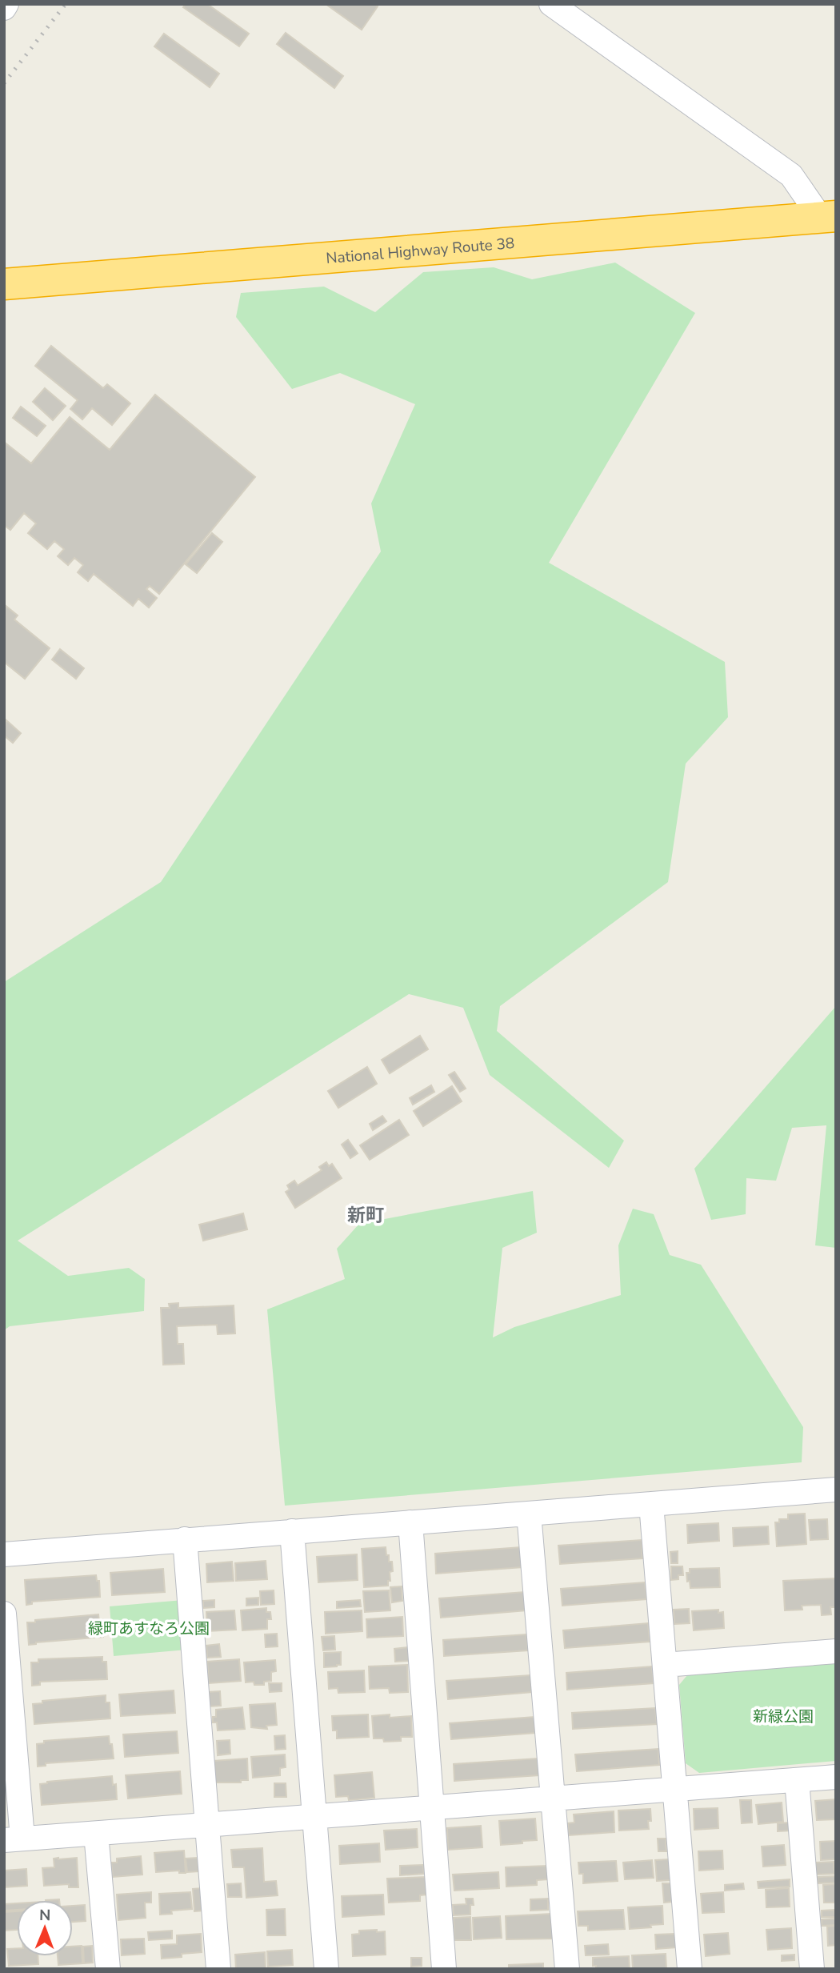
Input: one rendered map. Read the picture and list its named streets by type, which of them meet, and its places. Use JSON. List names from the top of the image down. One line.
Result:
{"streets":{"highway":["National Highway Route 38"]},"districts":["新町"],"parks":["緑町あすなろ公園","新緑公園"],"north":"top"}
